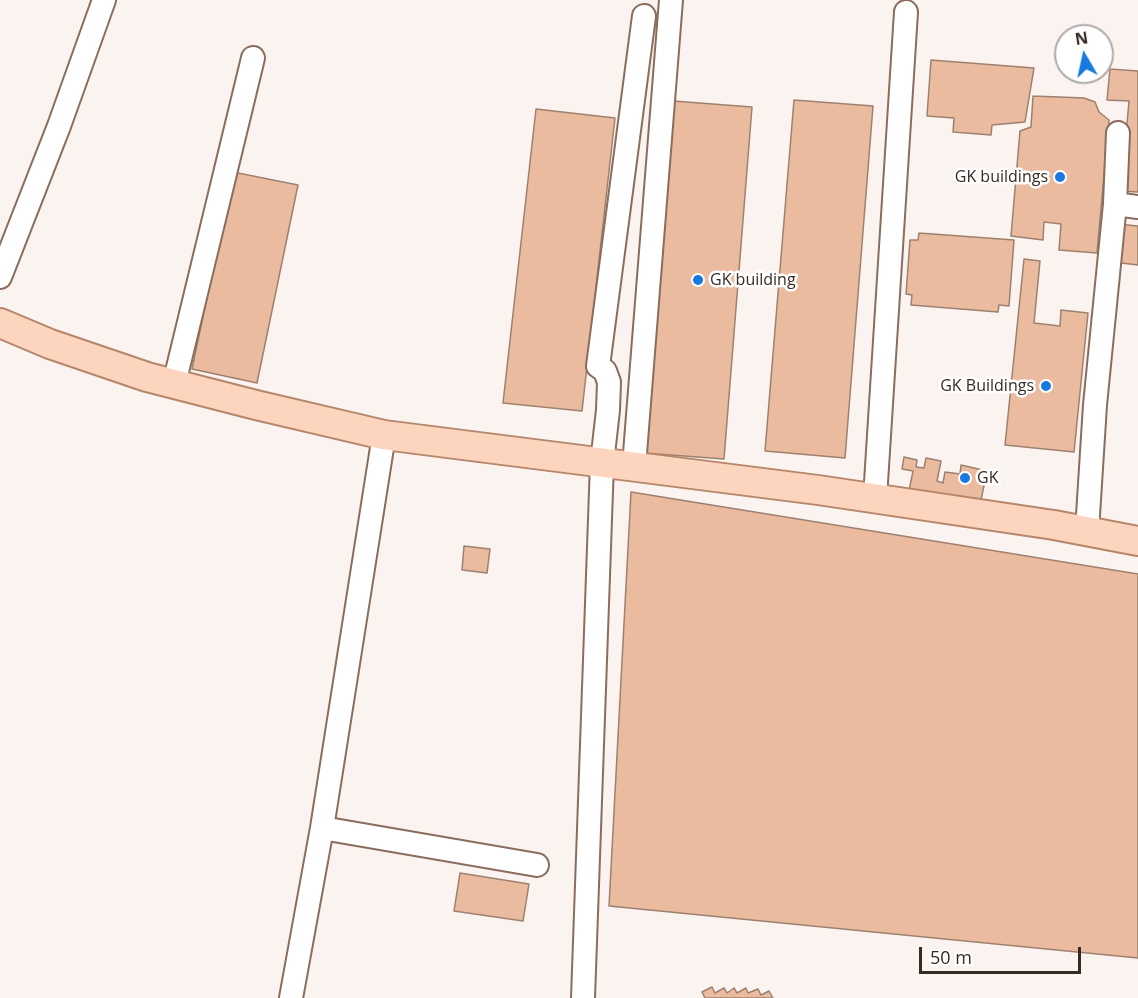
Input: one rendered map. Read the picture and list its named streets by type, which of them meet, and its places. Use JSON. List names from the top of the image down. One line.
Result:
{"places":["GK buildings","GK building","GK Buildings","GK"],"scale_bar":"50 m","north":"top"}
